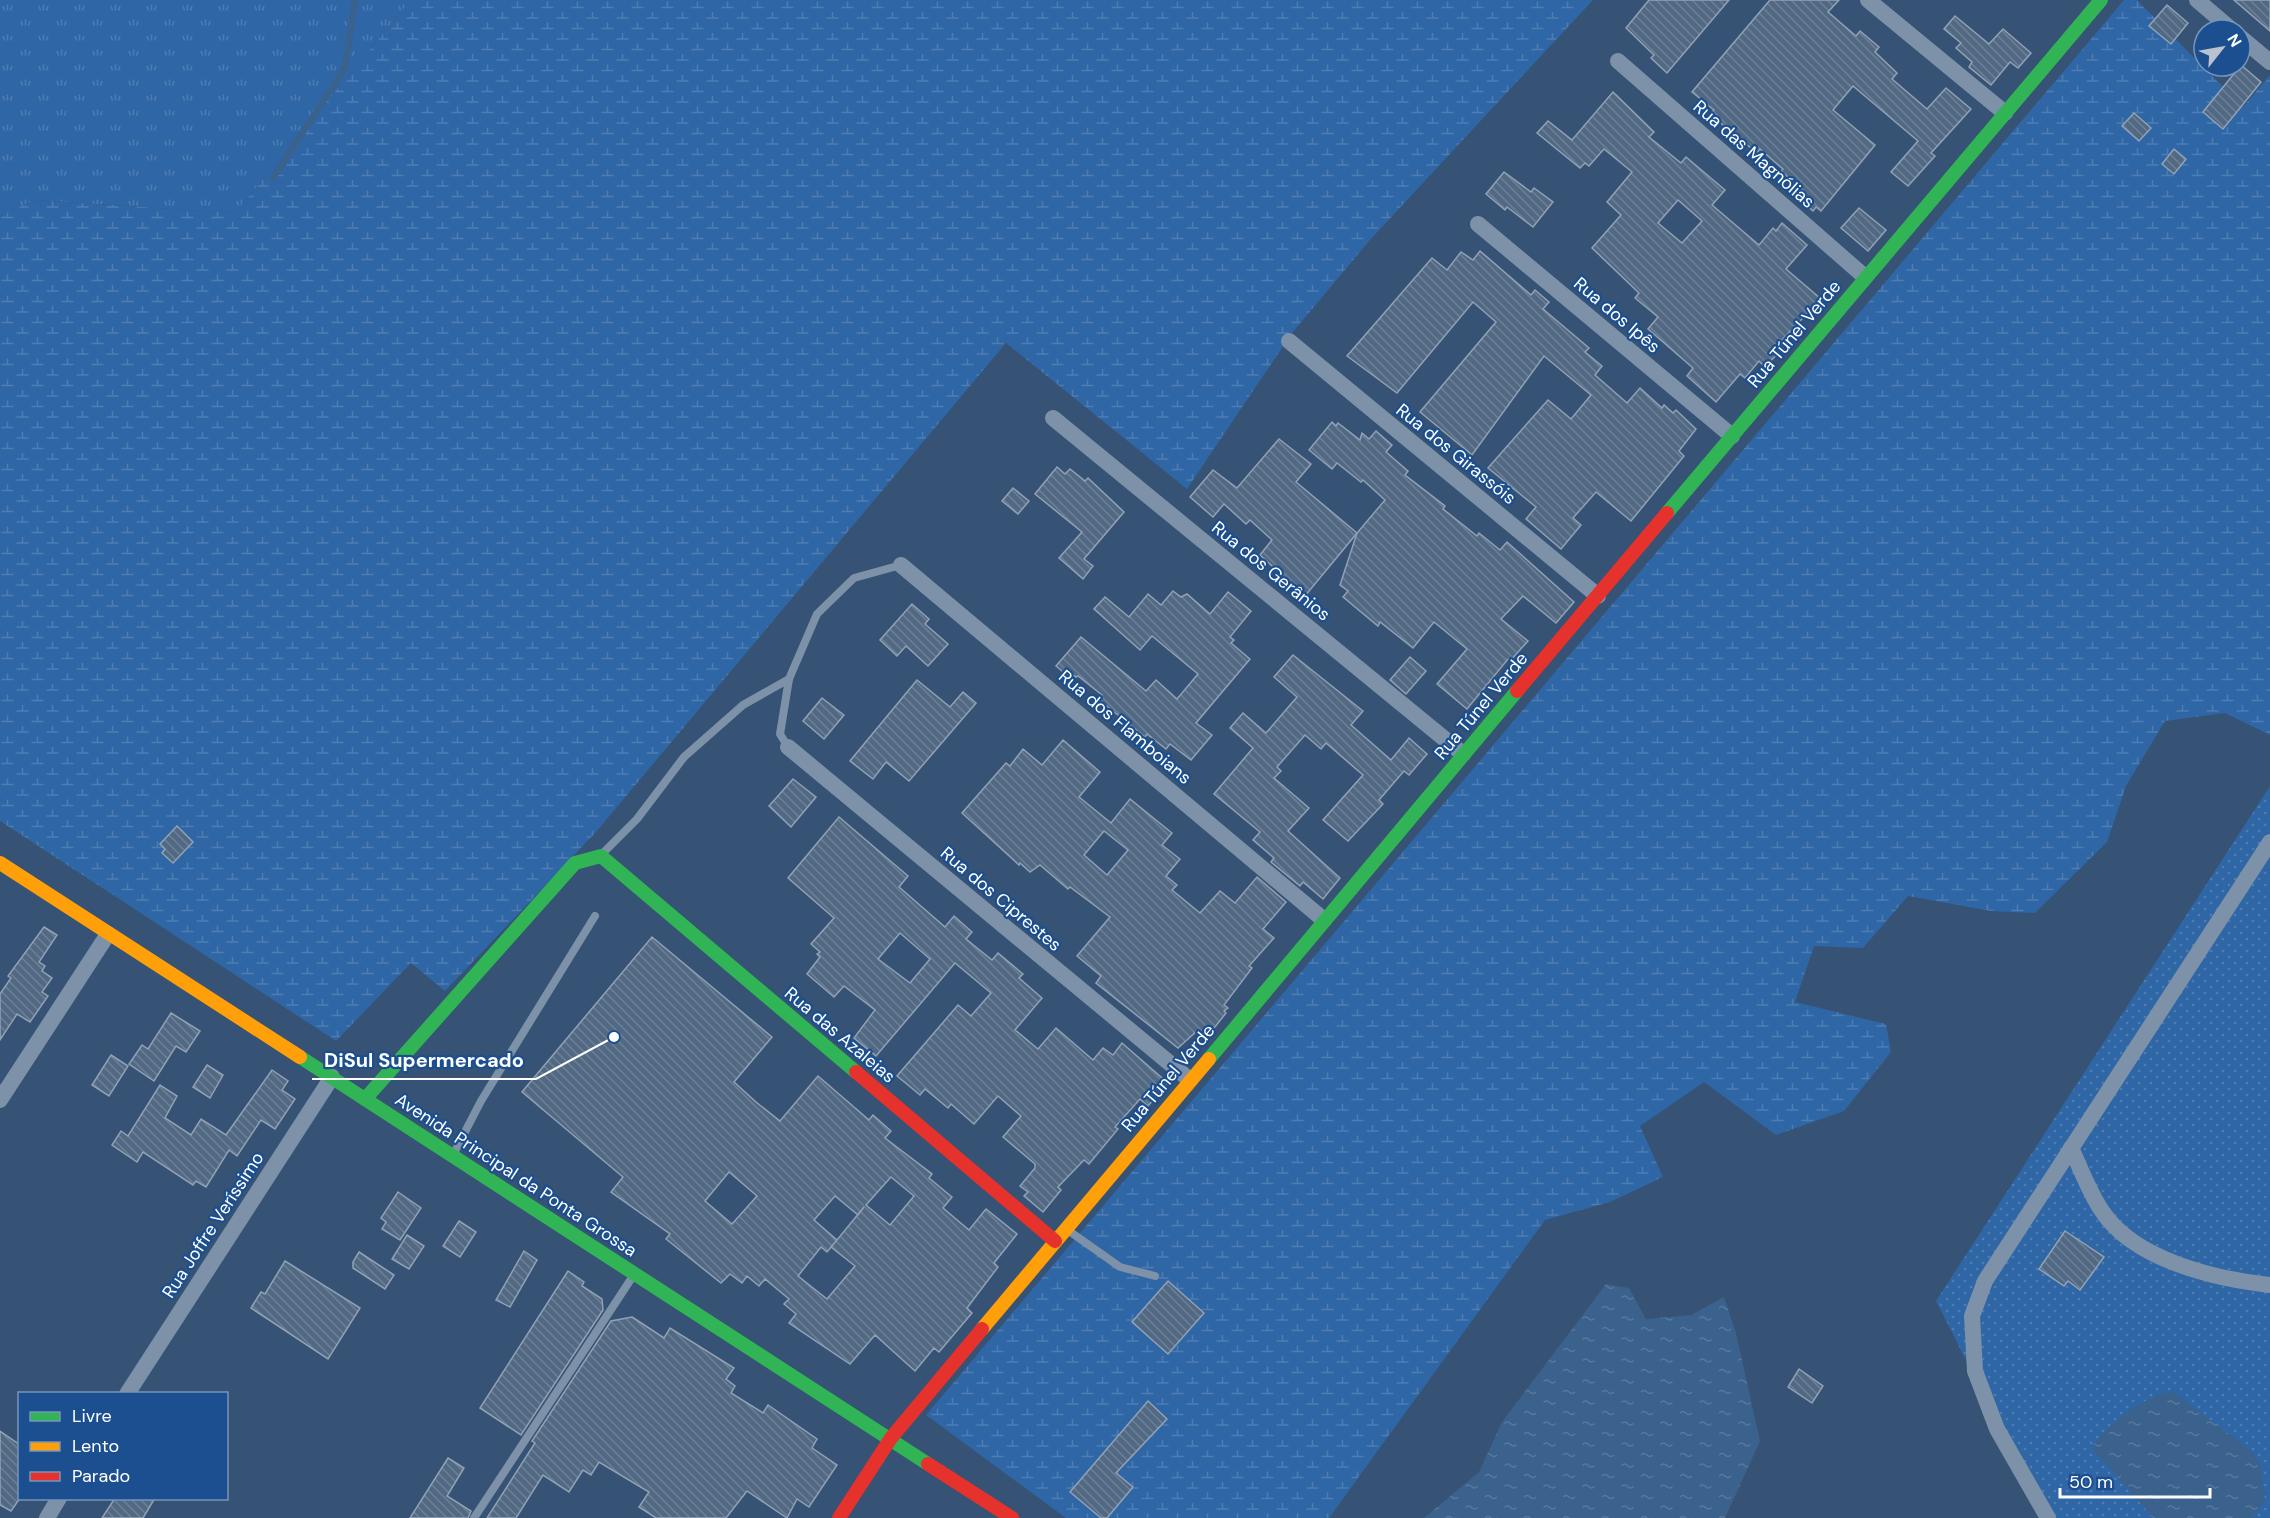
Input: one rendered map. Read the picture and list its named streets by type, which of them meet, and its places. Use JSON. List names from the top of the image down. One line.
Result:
{"streets":{"street":["Rua das Magnólias","Rua dos Ipês","Rua Túnel Verde","Rua dos Girassóis","Rua dos Gerânios","Rua dos Flamboians","Rua dos Ciprestes","Rua das Azaleias","Avenida Principal da Ponta Grossa","Rua Joffre Veríssimo"]},"crossings":[["Rua das Magnólias","Rua Túnel Verde"],["Rua dos Ipês","Rua Túnel Verde"],["Rua Túnel Verde","Rua dos Girassóis"],["Rua Túnel Verde","Rua dos Gerânios"],["Rua Túnel Verde","Rua dos Flamboians"],["Rua Túnel Verde","Rua dos Ciprestes"],["Rua Túnel Verde","Rua das Azaleias"],["Rua Túnel Verde","Avenida Principal da Ponta Grossa"],["Avenida Principal da Ponta Grossa","Rua Joffre Veríssimo"]],"places":["DiSul Supermercado"],"legend":["Livre","Lento","Parado"],"scale_bar":"50 m","north":"top right"}
